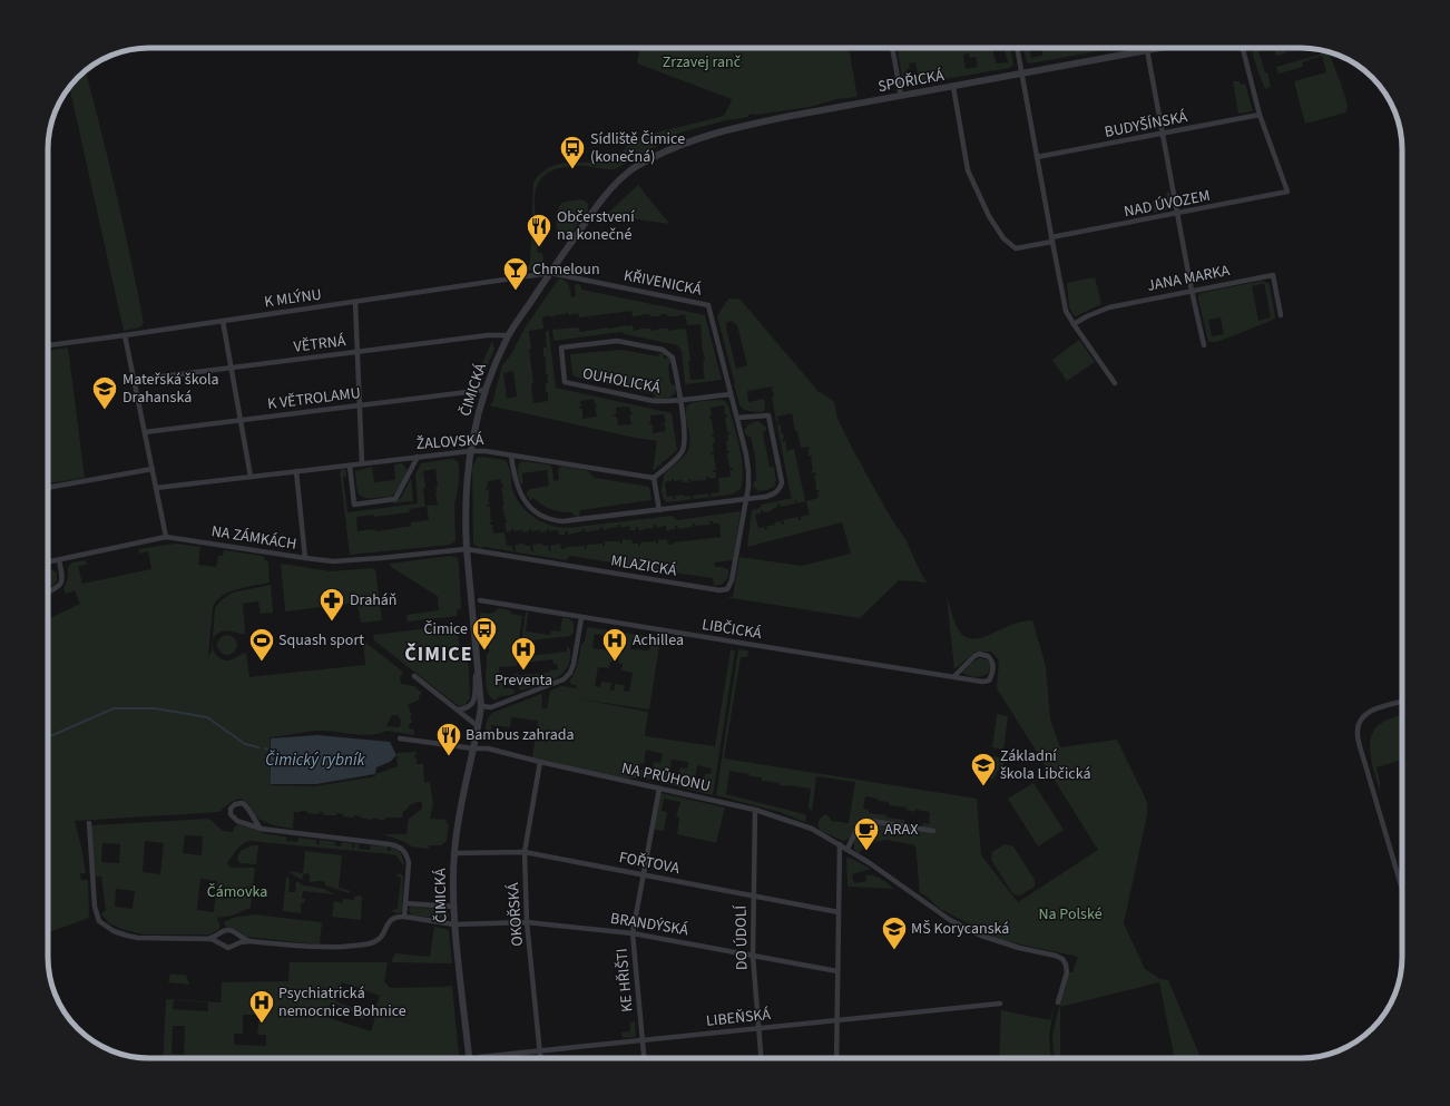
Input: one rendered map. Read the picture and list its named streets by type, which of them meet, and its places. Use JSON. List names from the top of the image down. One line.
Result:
{"streets":{"street":["SPOŘICKÁ","BUDYŠÍNSKÁ","NAD ÚVOZEM","JANA MARKA","KŘIVENICKÁ","K MLÝNU","VĚTRNÁ","OUHOLICKÁ","ČIMICKÁ","K VĚTROLAMU","ŽALOVSKÁ","NA ZÁMKÁCH","MLAZICKÁ","LIBČICKÁ","NA PRŮHONU","FOŘTOVA","OKOŘSKÁ","BRANDÝSKÁ","DO ÚDOLÍ","KE HŘIŠTI","LIBEŇSKÁ"]},"crossings":[["SPOŘICKÁ","NAD ÚVOZEM"],["SPOŘICKÁ","ČIMICKÁ"],["BUDYŠÍNSKÁ","NAD ÚVOZEM"],["KŘIVENICKÁ","K MLÝNU"],["KŘIVENICKÁ","ČIMICKÁ"],["KŘIVENICKÁ","MLAZICKÁ"],["K MLÝNU","ČIMICKÁ"],["VĚTRNÁ","ČIMICKÁ"],["ČIMICKÁ","K VĚTROLAMU"],["ČIMICKÁ","ŽALOVSKÁ"],["ČIMICKÁ","NA ZÁMKÁCH"],["ČIMICKÁ","MLAZICKÁ"],["ČIMICKÁ","NA PRŮHONU"],["ČIMICKÁ","FOŘTOVA"],["ČIMICKÁ","BRANDÝSKÁ"],["NA ZÁMKÁCH","MLAZICKÁ"],["NA PRŮHONU","OKOŘSKÁ"],["NA PRŮHONU","DO ÚDOLÍ"],["NA PRŮHONU","KE HŘIŠTI"],["FOŘTOVA","OKOŘSKÁ"],["FOŘTOVA","DO ÚDOLÍ"],["FOŘTOVA","KE HŘIŠTI"],["OKOŘSKÁ","BRANDÝSKÁ"],["OKOŘSKÁ","LIBEŇSKÁ"],["BRANDÝSKÁ","DO ÚDOLÍ"],["BRANDÝSKÁ","KE HŘIŠTI"],["DO ÚDOLÍ","LIBEŇSKÁ"],["KE HŘIŠTI","LIBEŇSKÁ"]],"districts":["ČIMICE"],"water":["Čimický rybník"],"parks":["Zrzavej ranč","Čámovka","Na Polské"],"places":{"bus stop":["Sídliště Čimice (konečná)","Čimice"],"restaurant":["Občerstvení na konečné","Bambus zahrada"],"bar":["Chmeloun"],"school or university":["Mateřská škola Drahanská","Základní škola Libčická","MŠ Korycanská"],"pharmacy":["Draháň"],"sports":["Squash sport"],"hospital":["Achillea","Preventa","Psychiatrická nemocnice Bohnice"],"cafe":["ARAX"]}}
